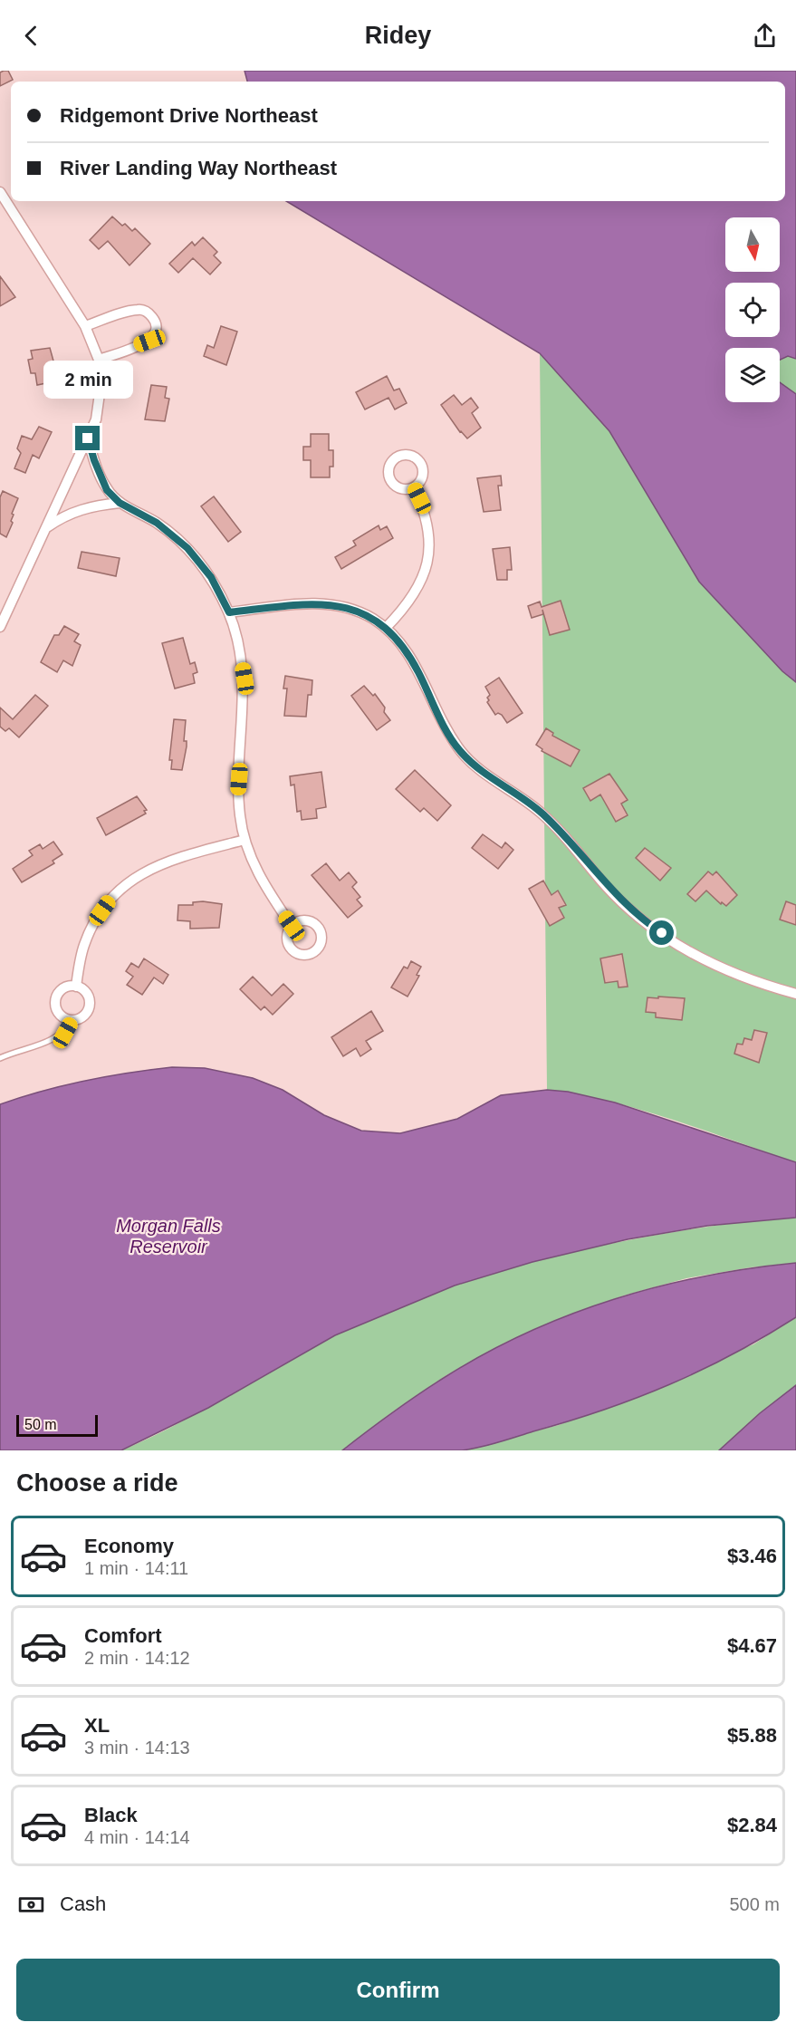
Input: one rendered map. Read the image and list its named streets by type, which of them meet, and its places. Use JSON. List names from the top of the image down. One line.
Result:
{"water":["Morgan Falls Reservoir"],"scale_bar":"50 m","north":"bottom","page":{"header":"Ridey","banner":["Ridgemont Drive Northeast","River Landing Way Northeast"],"bubble":"2 min","scale":"50 m","heading":"Choose a ride","list":[{"name":"Economy","note":"1 min · 14:11","value":"$3.46"},{"name":"Comfort","note":"2 min · 14:12","value":"$4.67"},{"name":"XL","note":"3 min · 14:13","value":"$5.88"},{"name":"Black","note":"4 min · 14:14","value":"$2.84"}],"pay":["Cash","500 m"],"buttons":"Confirm"}}
